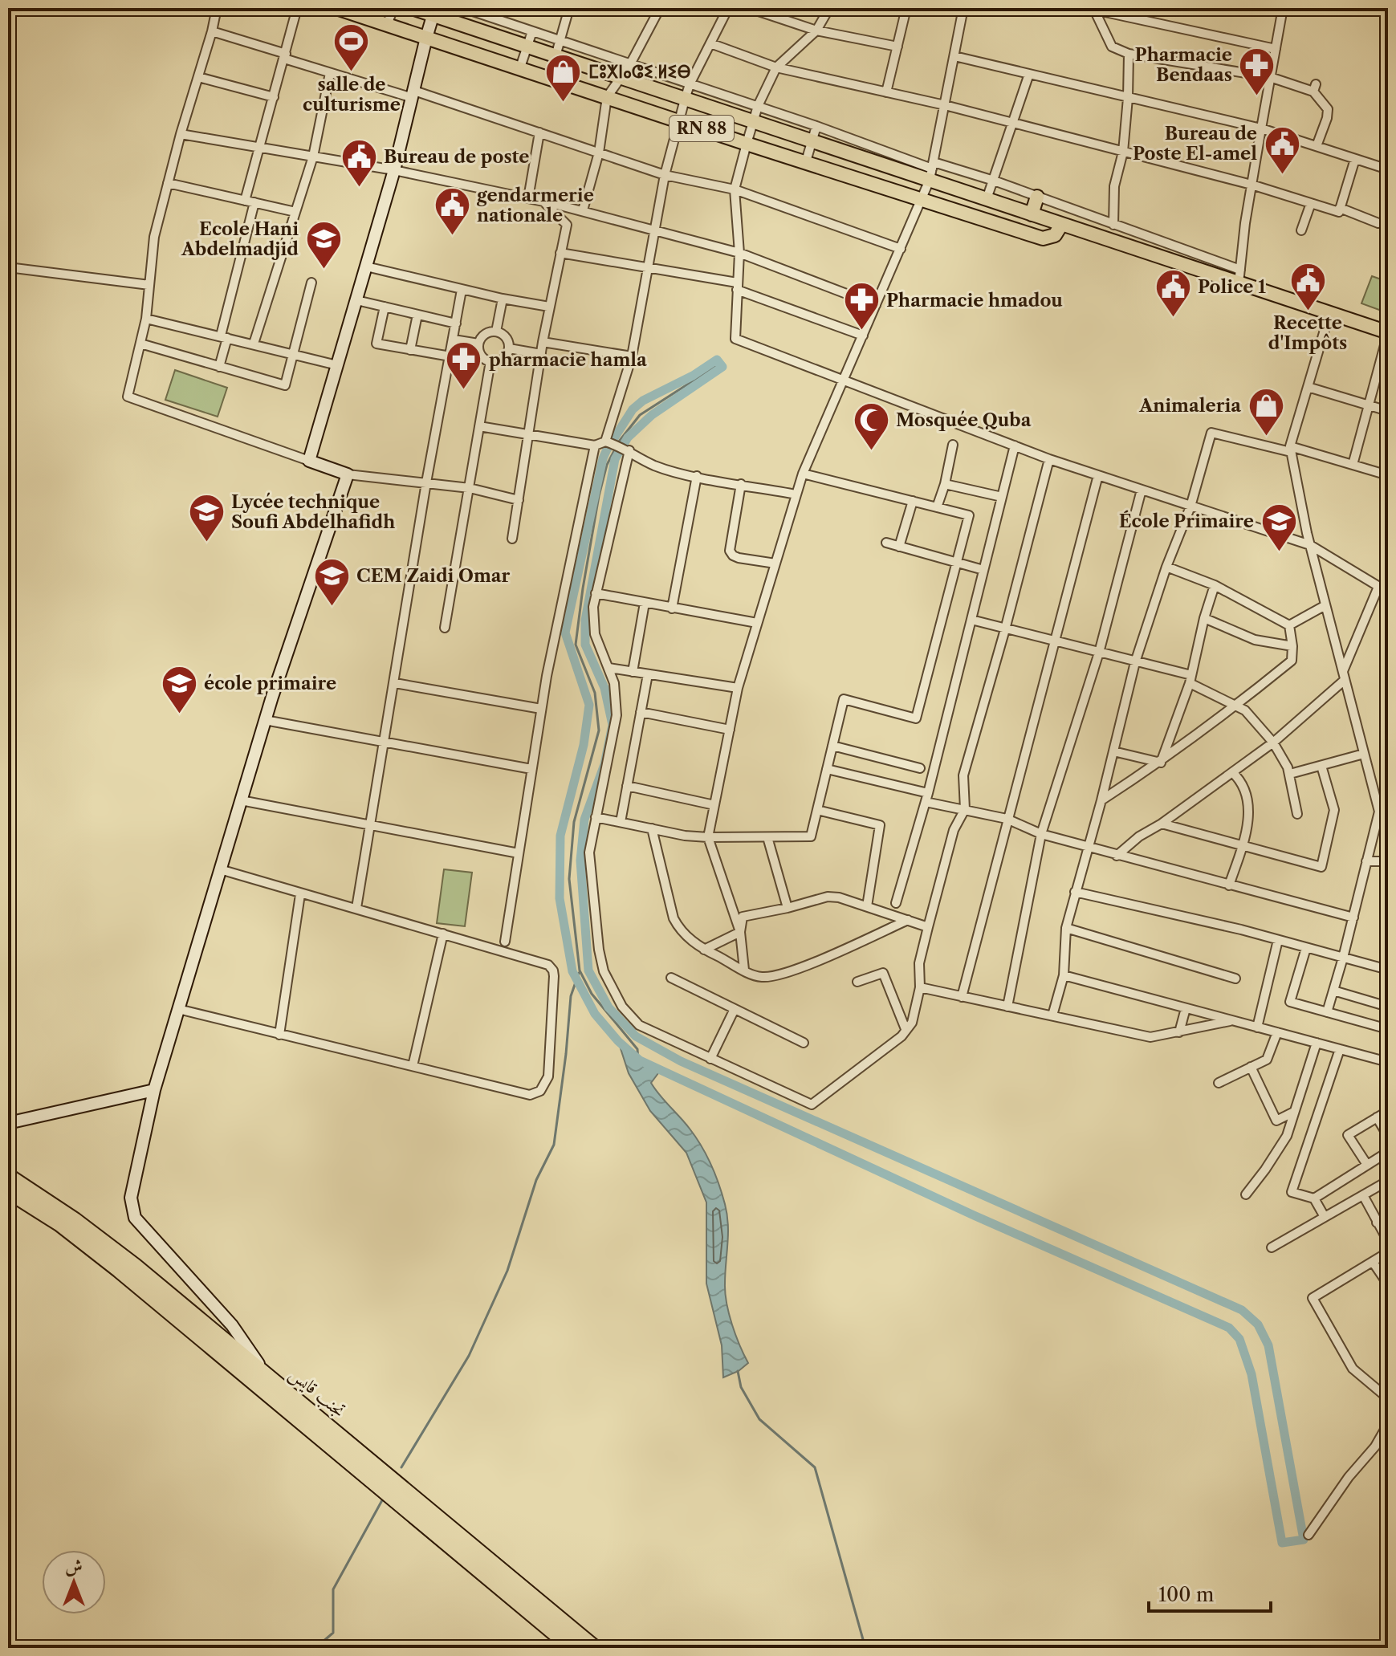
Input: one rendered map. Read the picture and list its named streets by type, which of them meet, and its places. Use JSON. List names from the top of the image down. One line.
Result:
{"streets":{"highway":["تجنب قايس"],"main road":["RN 88"]},"places":{"sports":["salle de culturisme"],"pharmacy":["Pharmacie Bendaas","Pharmacie hmadou","pharmacie hamla"],"shop":["ⵎⵓⵅⵏⴰⵛⵉ ⵍⵉⴱ","Animaleria"],"public building":["Bureau de Poste El-amel","Bureau de poste","gendarmerie nationale","Recette d'Impôts","Police 1"],"school or university":["Ecole Hani Abdelmadjid","Lycée technique Soufi Abdelhafidh","École Primaire","CEM Zaidi Omar","école primaire"],"mosque":["Mosquée Quba"]},"scale_bar":"100 m","north":"top"}
